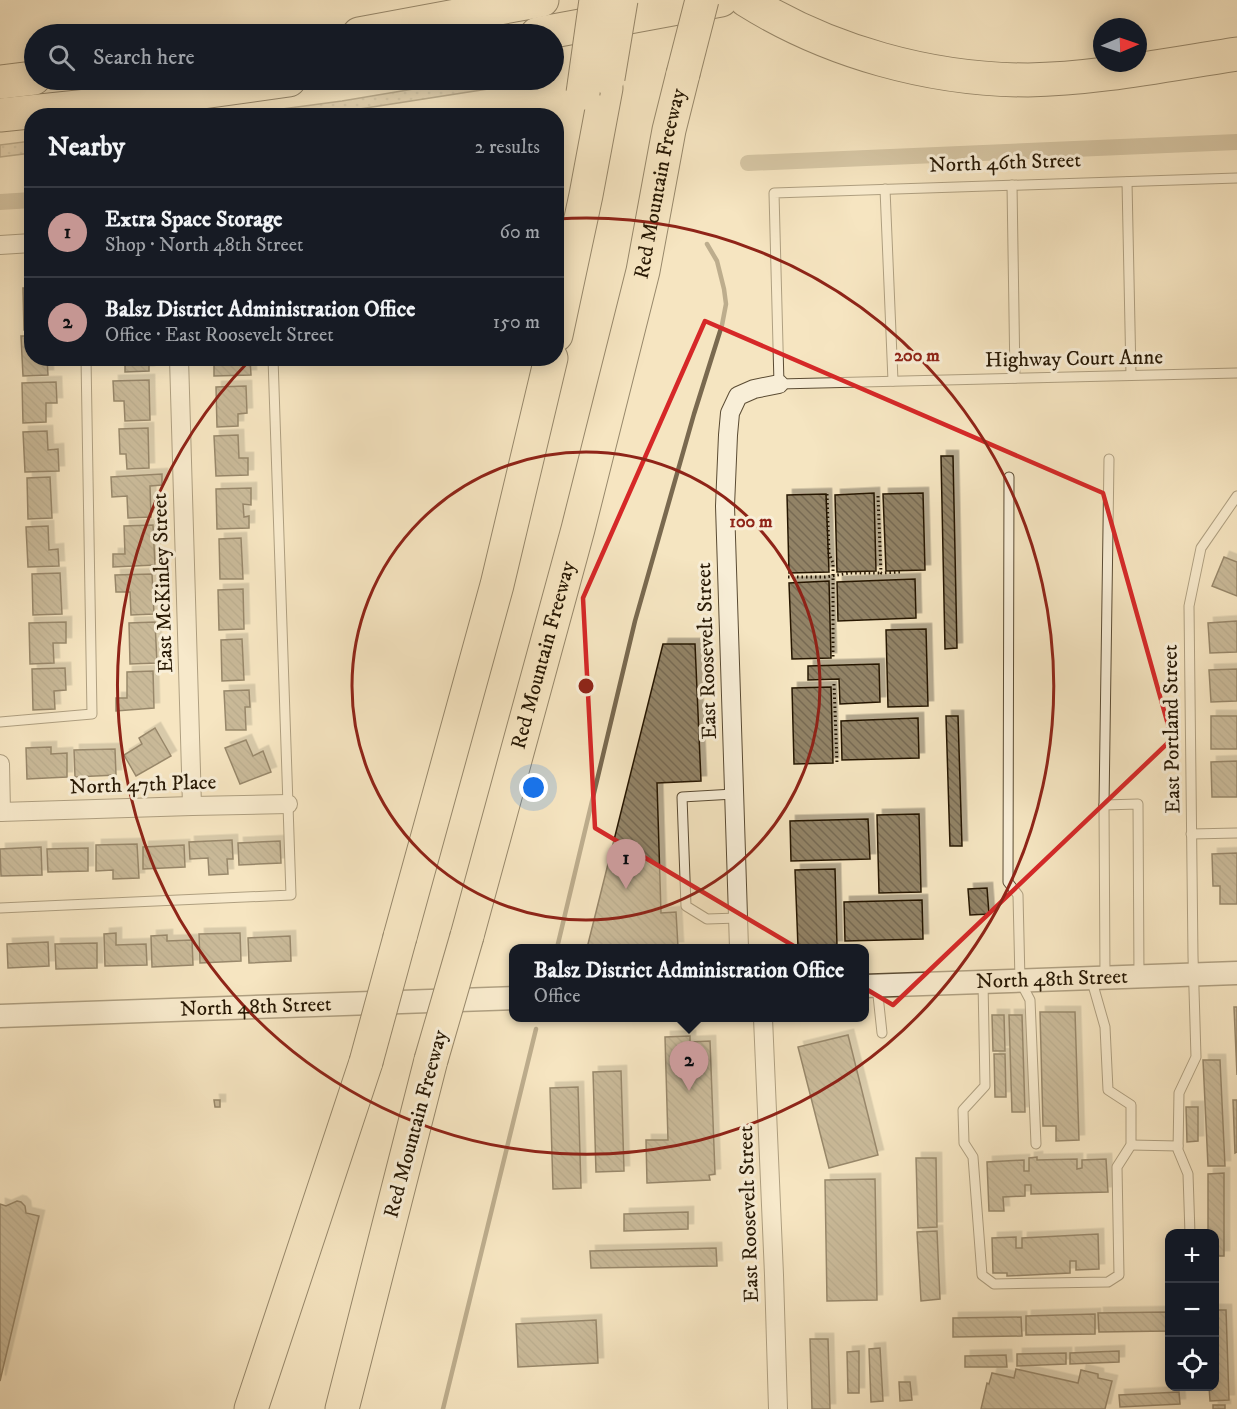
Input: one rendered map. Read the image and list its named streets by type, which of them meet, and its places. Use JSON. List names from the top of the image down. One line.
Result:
{"streets":{"highway":["Red Mountain Freeway"],"street":["East McKinley Street","East Roosevelt Street","North 47th Place","North 48th Street"],"lane":["North 46th Street","Highway Court Anne","East Portland Street"]},"crossings":[["North 46th Street","Highway Court Anne"],["North 46th Street","East Roosevelt Street"],["Highway Court Anne","East Roosevelt Street"],["East McKinley Street","North 47th Place"],["East Portland Street","North 48th Street"]],"north":"right","page":{"search":"Search here","heading":["Nearby","2 results"],"list":[{"mark":"1","name":"Extra Space Storage","note":"Shop · North 48th Street","value":"60 m"},{"mark":"2","name":"Balsz District Administration Office","note":"Office · East Roosevelt Street","value":"150 m"}],"pins":["1","2"],"popup":["Balsz District Administration Office","Office"],"map_buttons":["+","−"]},"rings":["200 m","100 m"]}
